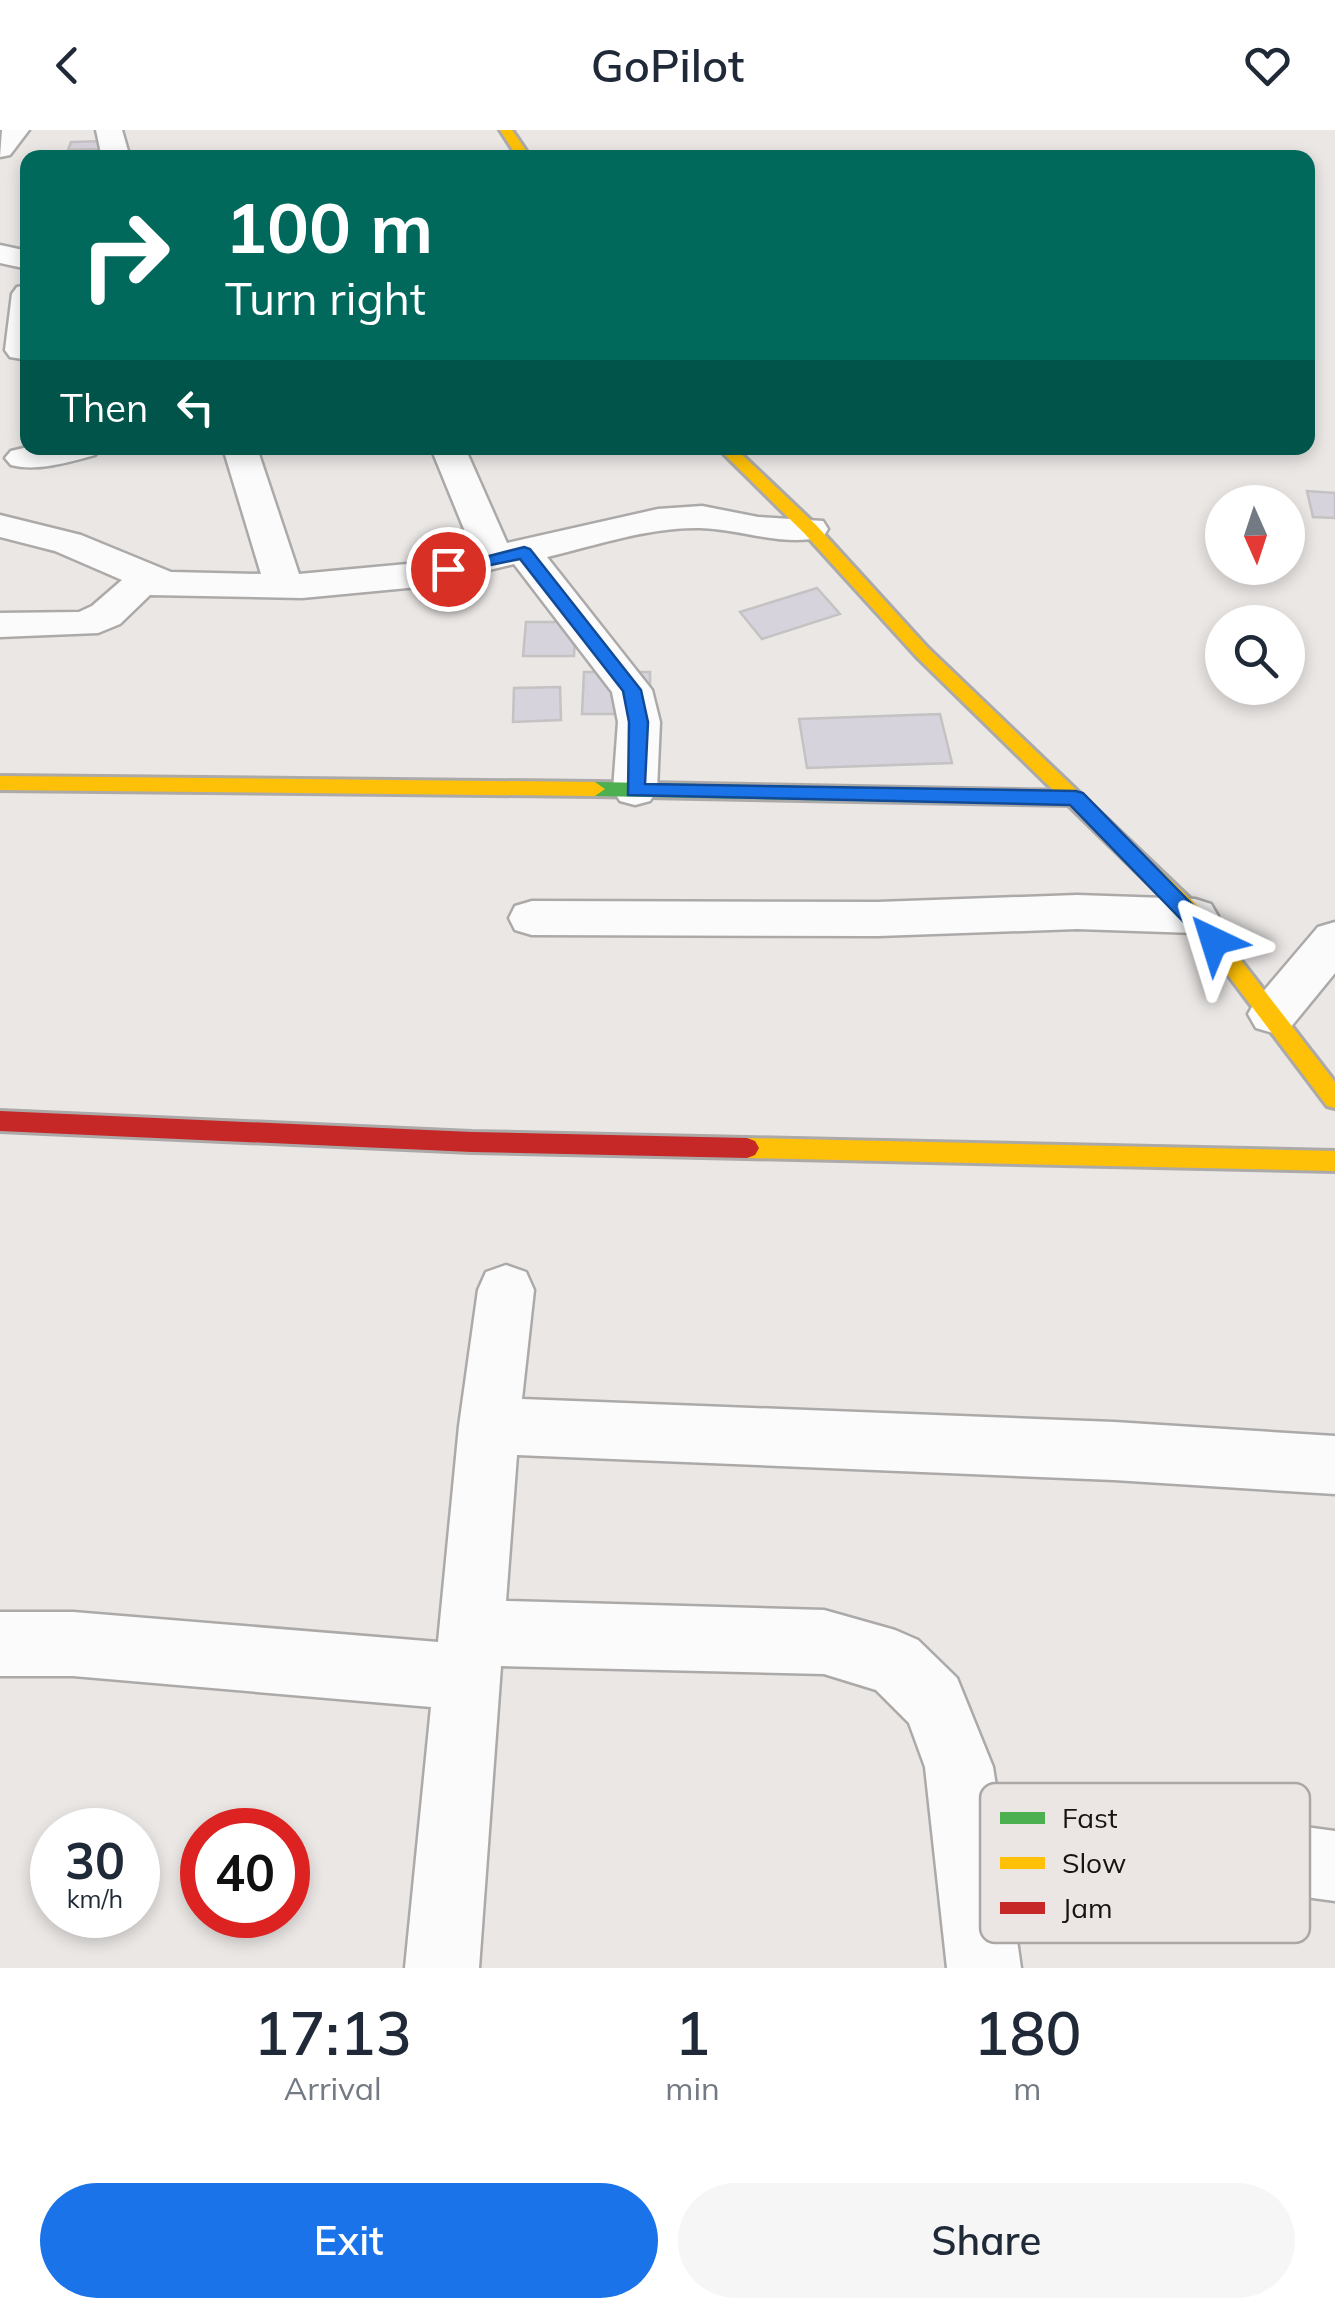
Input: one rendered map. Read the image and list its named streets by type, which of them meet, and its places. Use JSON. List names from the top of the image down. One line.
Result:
{"legend":["Fast","Slow","Jam"],"north":"bottom","page":{"header":"GoPilot","turn":["100 m","Turn right"],"then":"Then","speed":"30 km/h","limit":"40","eta":["17:13","Arrival","1","min","180","m"],"buttons":["Exit","Share"]}}
